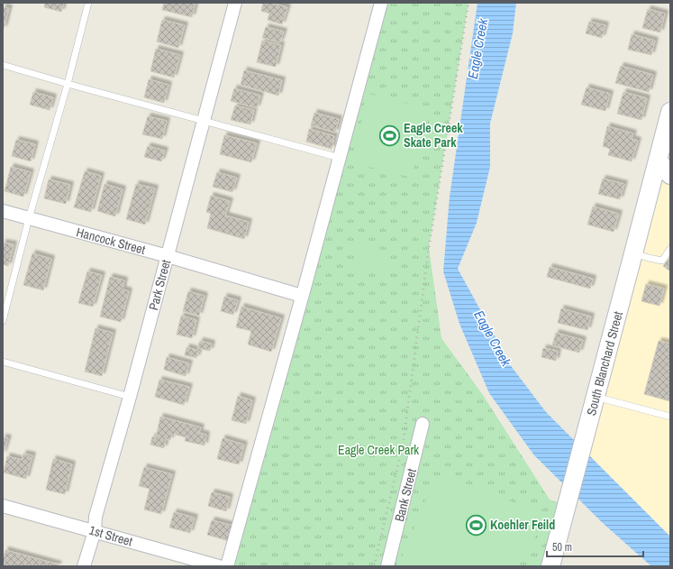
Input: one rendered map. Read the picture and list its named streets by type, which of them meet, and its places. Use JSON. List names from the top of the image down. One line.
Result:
{"streets":{"street":["Hancock Street","Park Street","South Blanchard Street","Bank Street","1st Street"]},"crossings":[["Hancock Street","Park Street"],["Park Street","1st Street"]],"water":["Eagle Creek"],"parks":["Eagle Creek Park"],"places":{"sports":["Eagle Creek Skate Park","Koehler Feild"]},"scale_bar":"50 m"}
